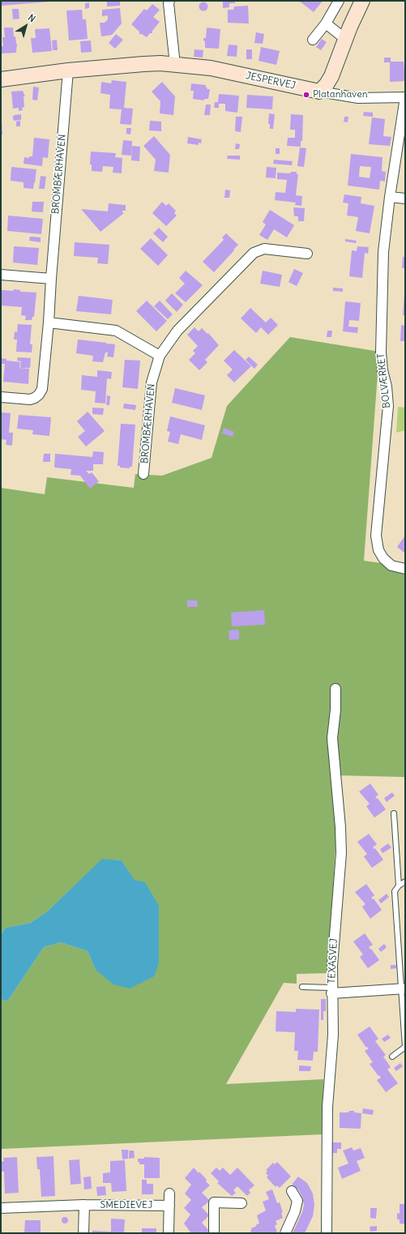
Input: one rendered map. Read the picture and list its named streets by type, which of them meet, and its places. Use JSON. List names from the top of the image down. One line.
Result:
{"streets":{"street":["JESPERVEJ","BROMBÆRHAVEN","BOLVÆRKET","TEXASVEJ","SMEDIEVEJ"]},"crossings":[["JESPERVEJ","BROMBÆRHAVEN"],["JESPERVEJ","BOLVÆRKET"]],"places":["Platanhaven"],"north":"top right"}
